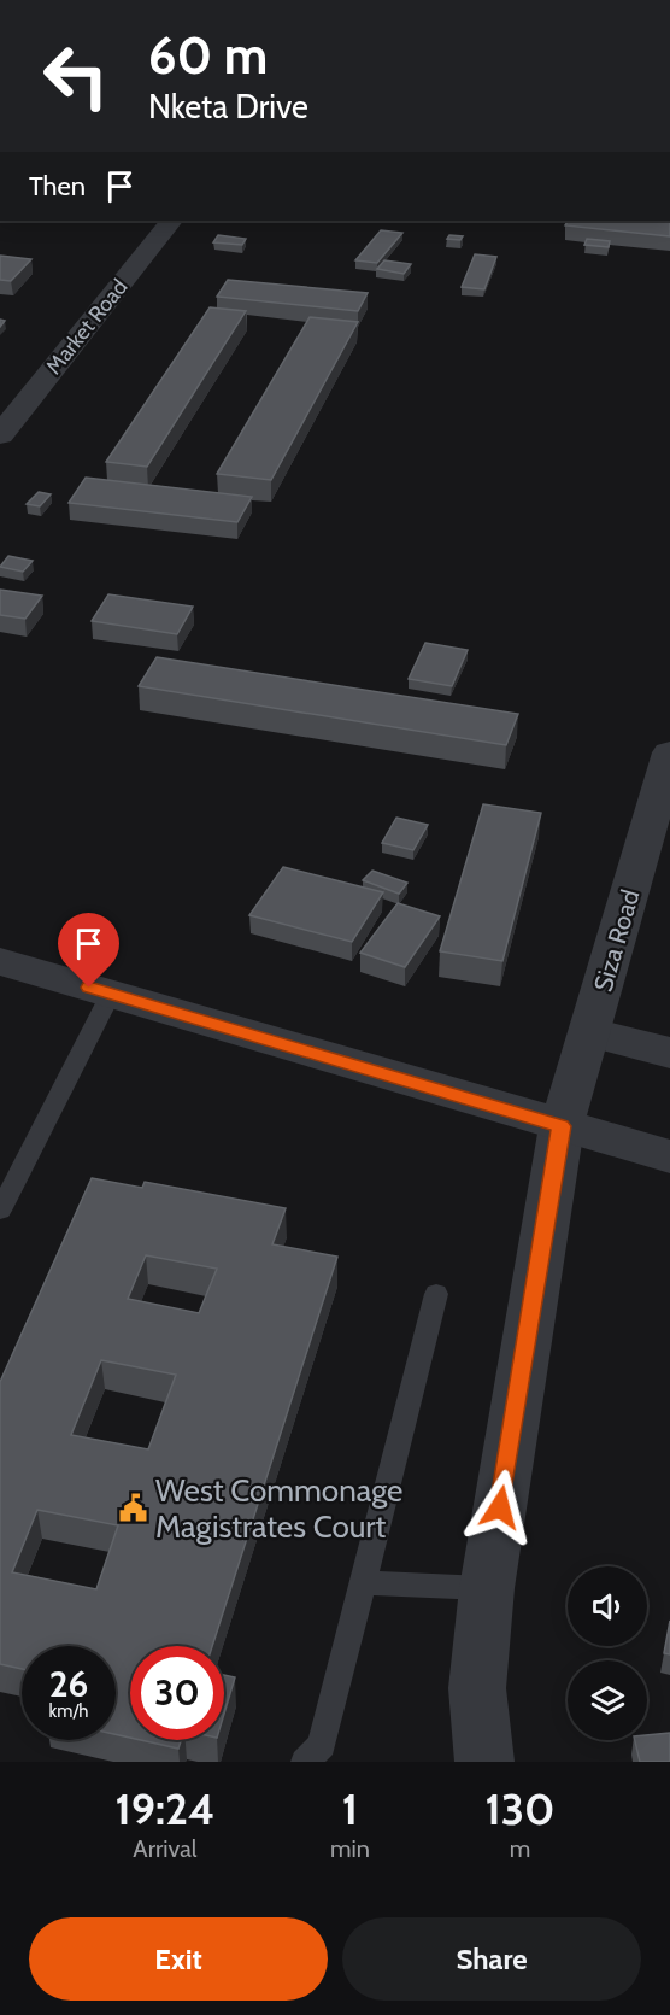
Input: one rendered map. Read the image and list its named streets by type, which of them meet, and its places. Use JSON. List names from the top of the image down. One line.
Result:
{"streets":{"street":["Market Road","Siza Road"]},"places":{"public building":["West Commonage Magistrates Court"]},"page":{"turn":["60 m","Nketa Drive"],"then":"Then","speed":"26 km/h","limit":"30","eta":["19:24","Arrival","1","min","130","m"],"buttons":["Exit","Share"]}}
